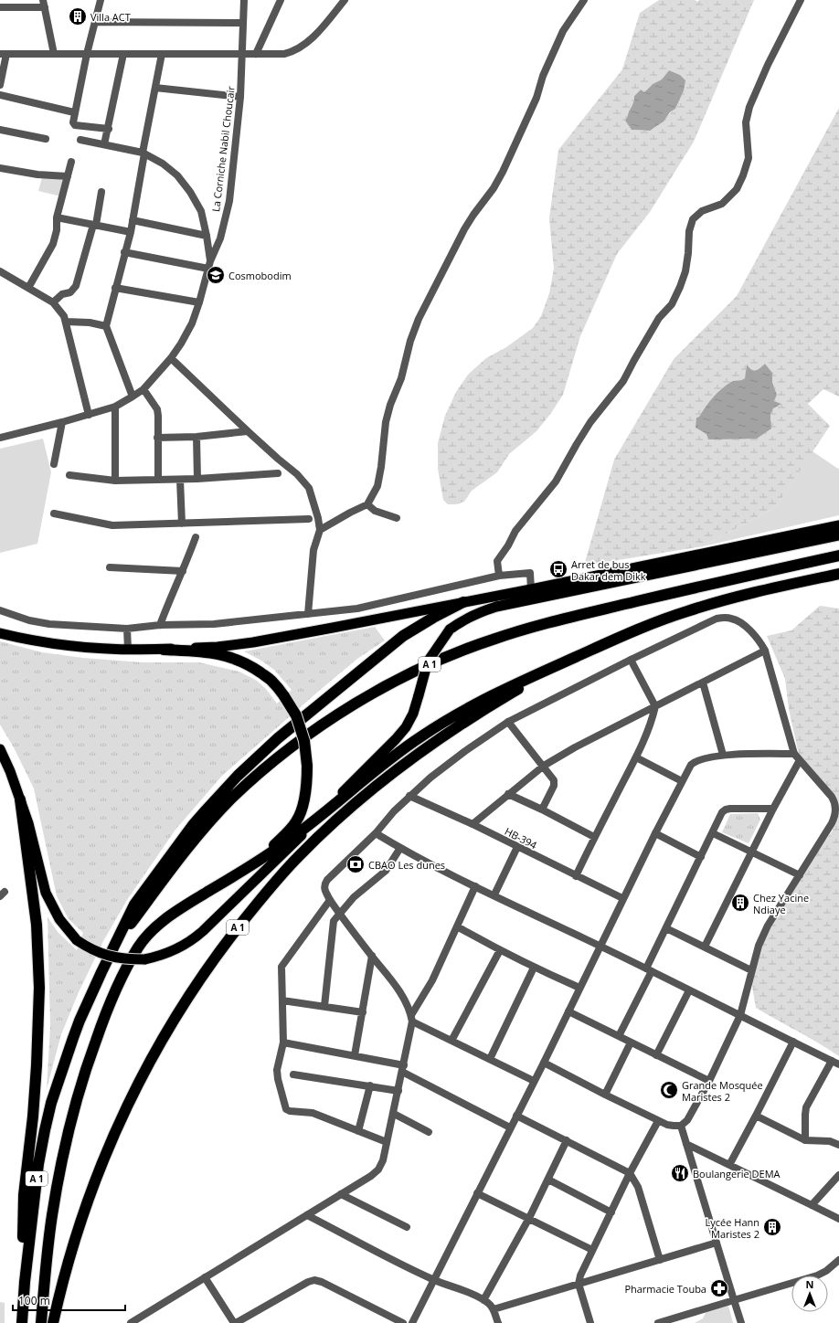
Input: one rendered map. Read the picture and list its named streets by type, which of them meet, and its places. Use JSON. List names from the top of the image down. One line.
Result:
{"streets":{"highway":["A 1"],"street":["La Corniche Nabil Choucair","HB-394"]},"places":{"building":["Villa ACT","Chez Yacine Ndiaye","Lycée Hann Maristes 2"],"school or university":["Cosmobodim"],"bus stop":["Arret de bus Dakar dem Dikk"],"bank":["CBAO Les dunes"],"mosque":["Grande Mosquée Maristes 2"],"restaurant":["Boulangerie DEMA"],"pharmacy":["Pharmacie Touba"]},"scale_bar":"100 m","north":"top"}
